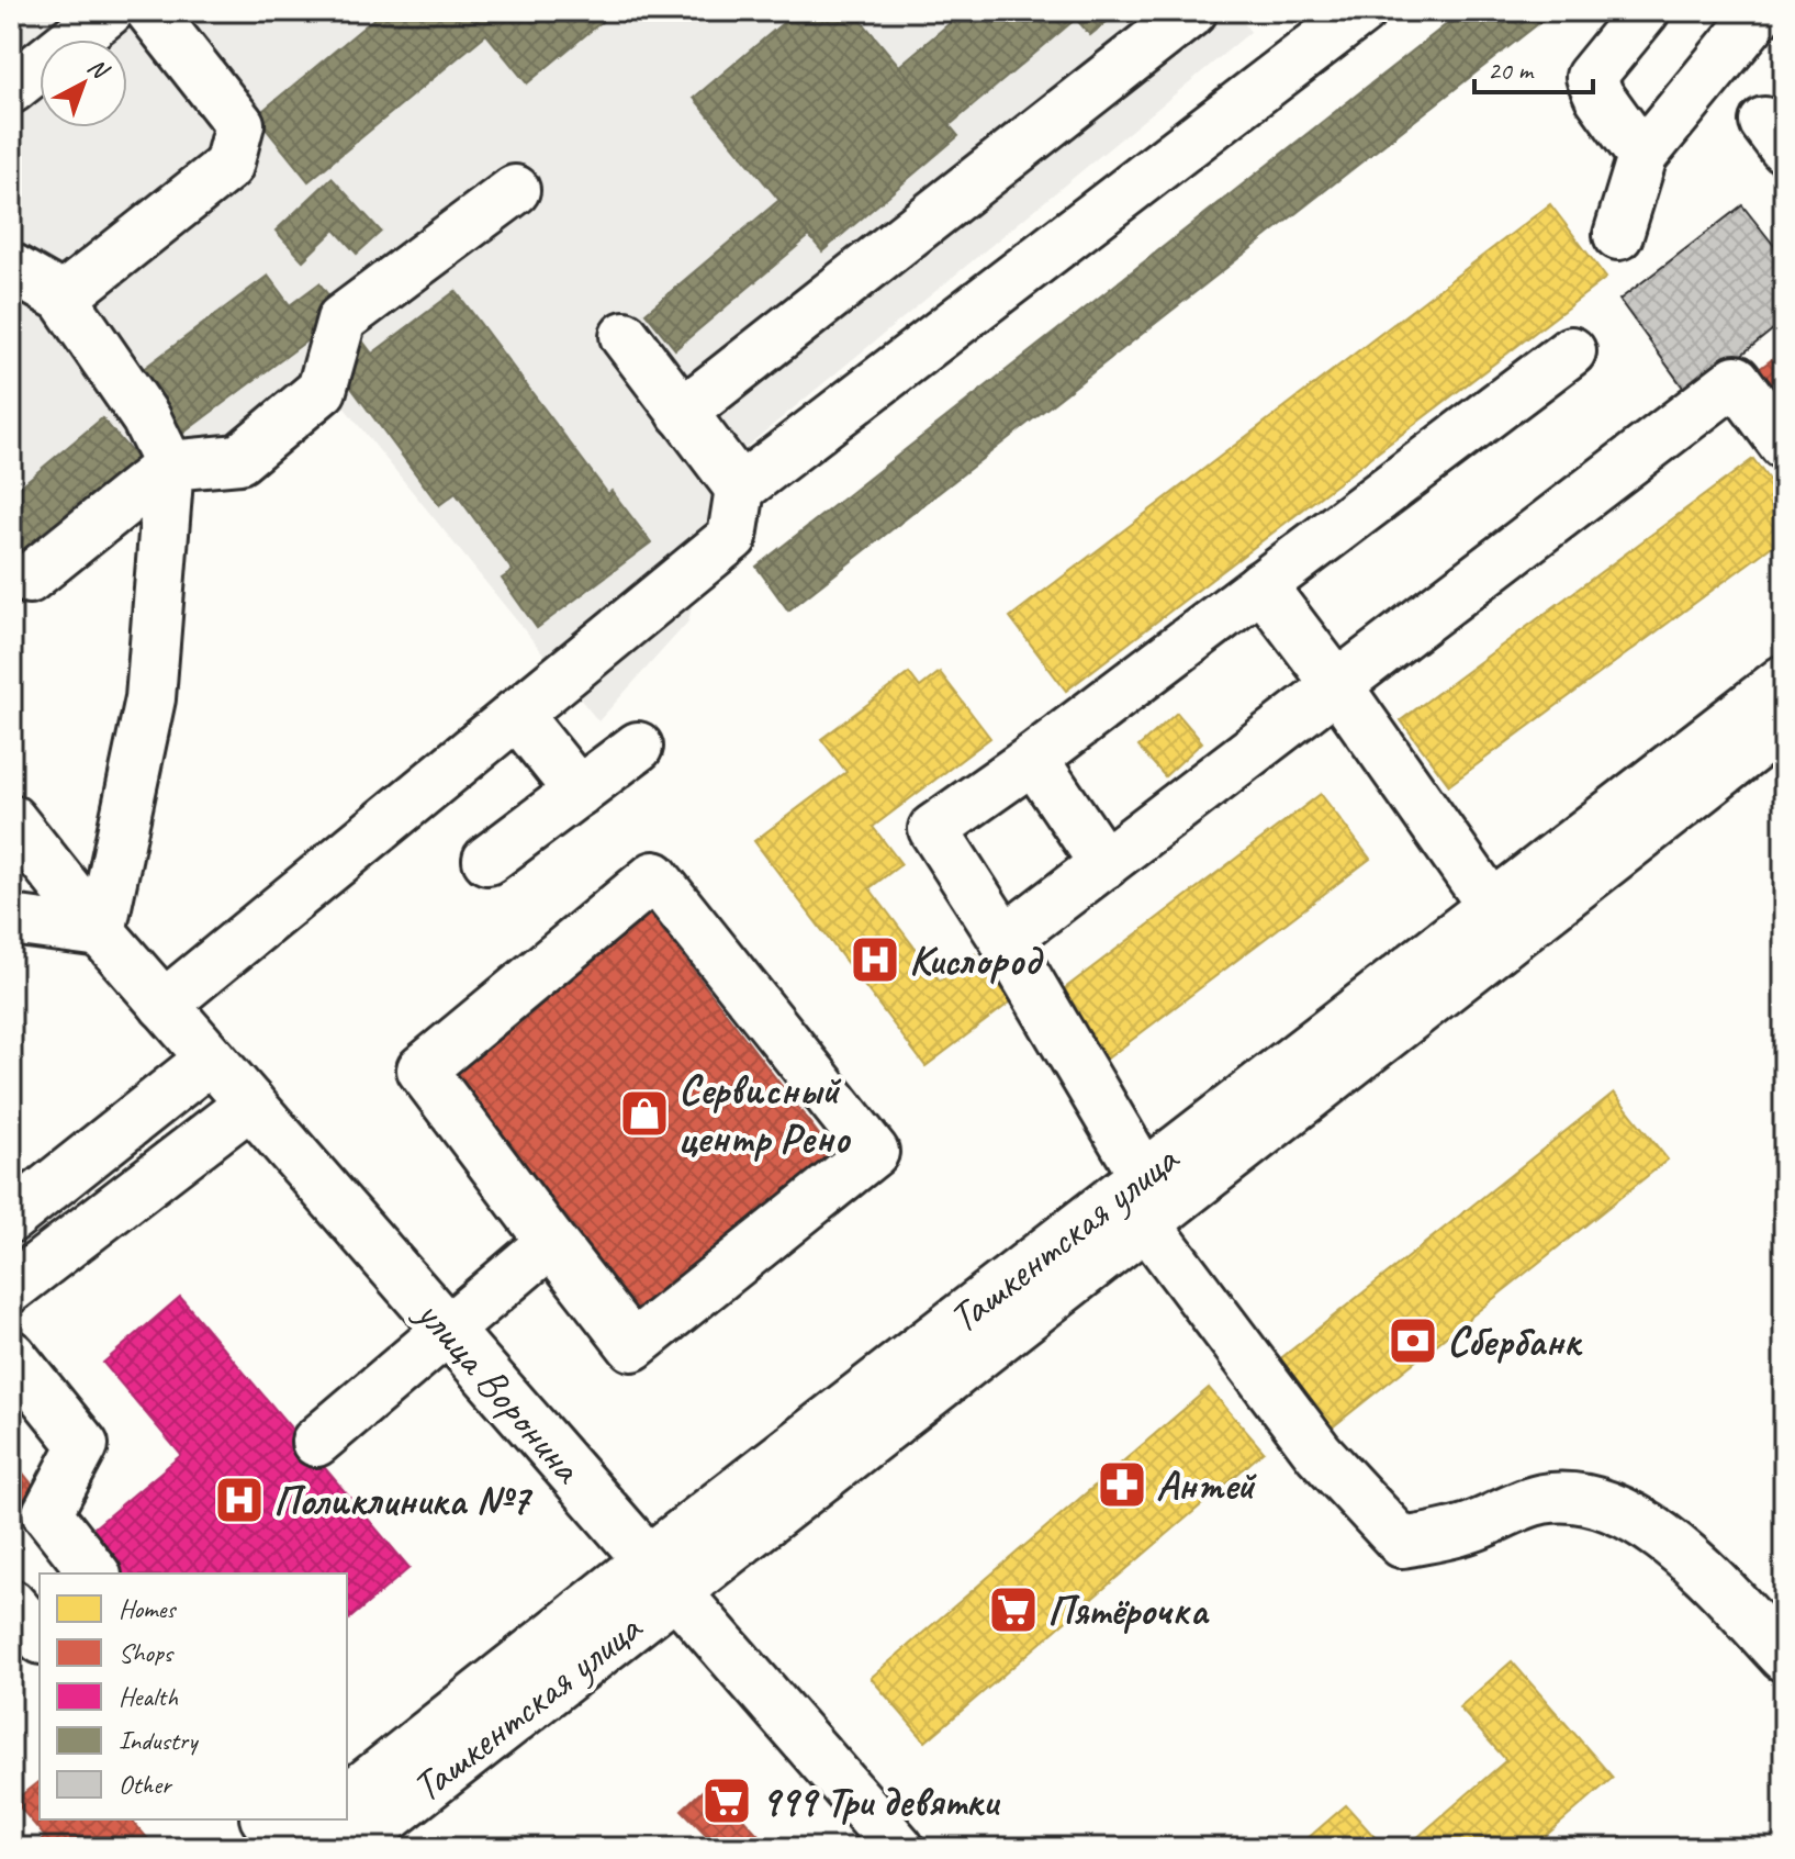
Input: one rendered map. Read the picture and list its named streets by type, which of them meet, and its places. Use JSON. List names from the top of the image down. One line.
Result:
{"streets":{"main road":["Ташкентская улица","улица Воронина"]},"crossings":[["Ташкентская улица","улица Воронина"]],"places":{"hospital":["Кислород","Поликлиника №7"],"shop":["Сервисный центр Рено"],"bank":["Сбербанк"],"pharmacy":["Антей"],"supermarket":["Пятёрочка","999 Три девятки"]},"legend":["Homes","Shops","Health","Industry","Other"],"scale_bar":"20 m","north":"top right"}
